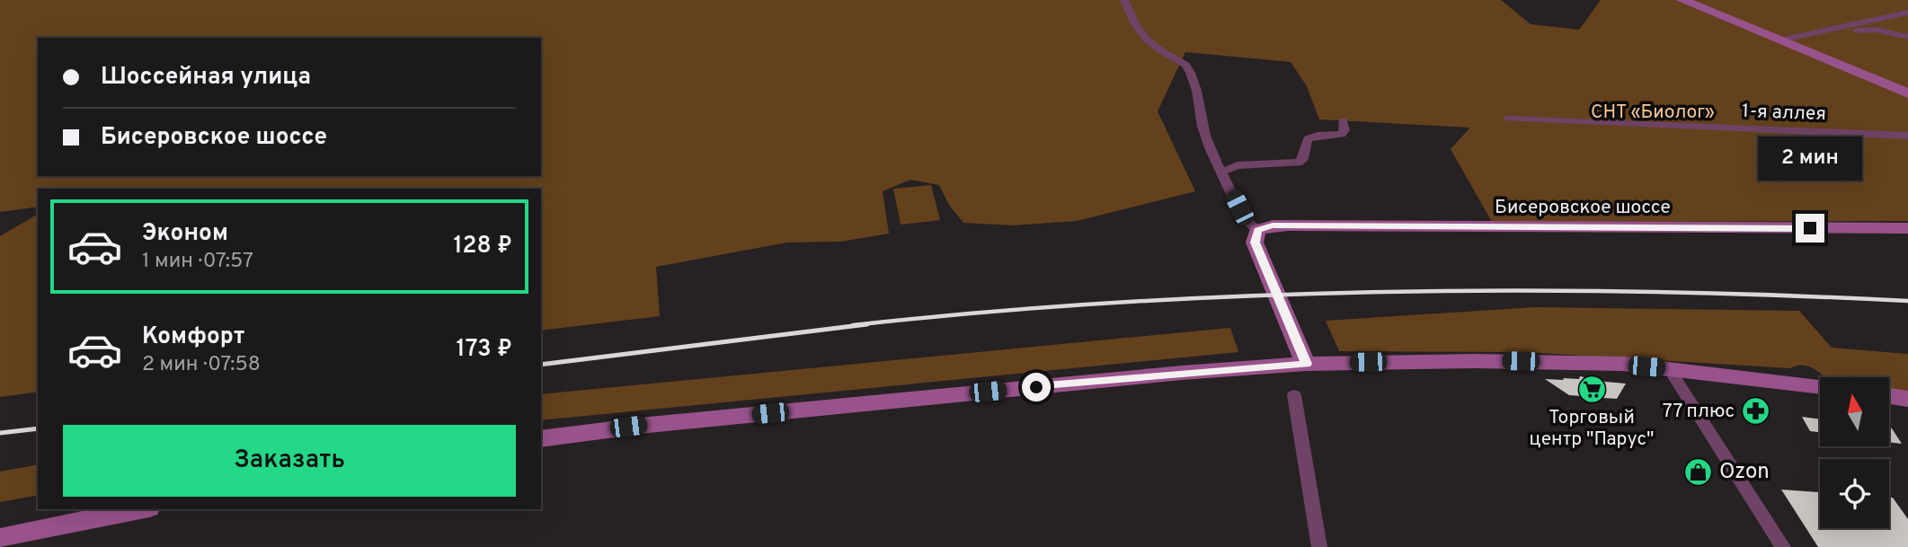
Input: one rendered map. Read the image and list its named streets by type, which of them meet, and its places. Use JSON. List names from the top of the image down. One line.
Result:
{"streets":{"main road":["Бисеровское шоссе"],"street":["1-я аллея"]},"parks":["СНТ «Биолог»"],"places":{"supermarket":["Торговый центр \"Парус\""],"pharmacy":["77 плюс"],"shop":["Ozon"]},"north":"top","page":{"banner":["Шоссейная улица","Бисеровское шоссе"],"bubble":"2 мин","list":[{"name":"Эконом","note":"1 мин · 07:57","value":"128 ₽"},{"name":"Комфорт","note":"2 мин · 07:58","value":"173 ₽"}],"buttons":"Заказать"}}
